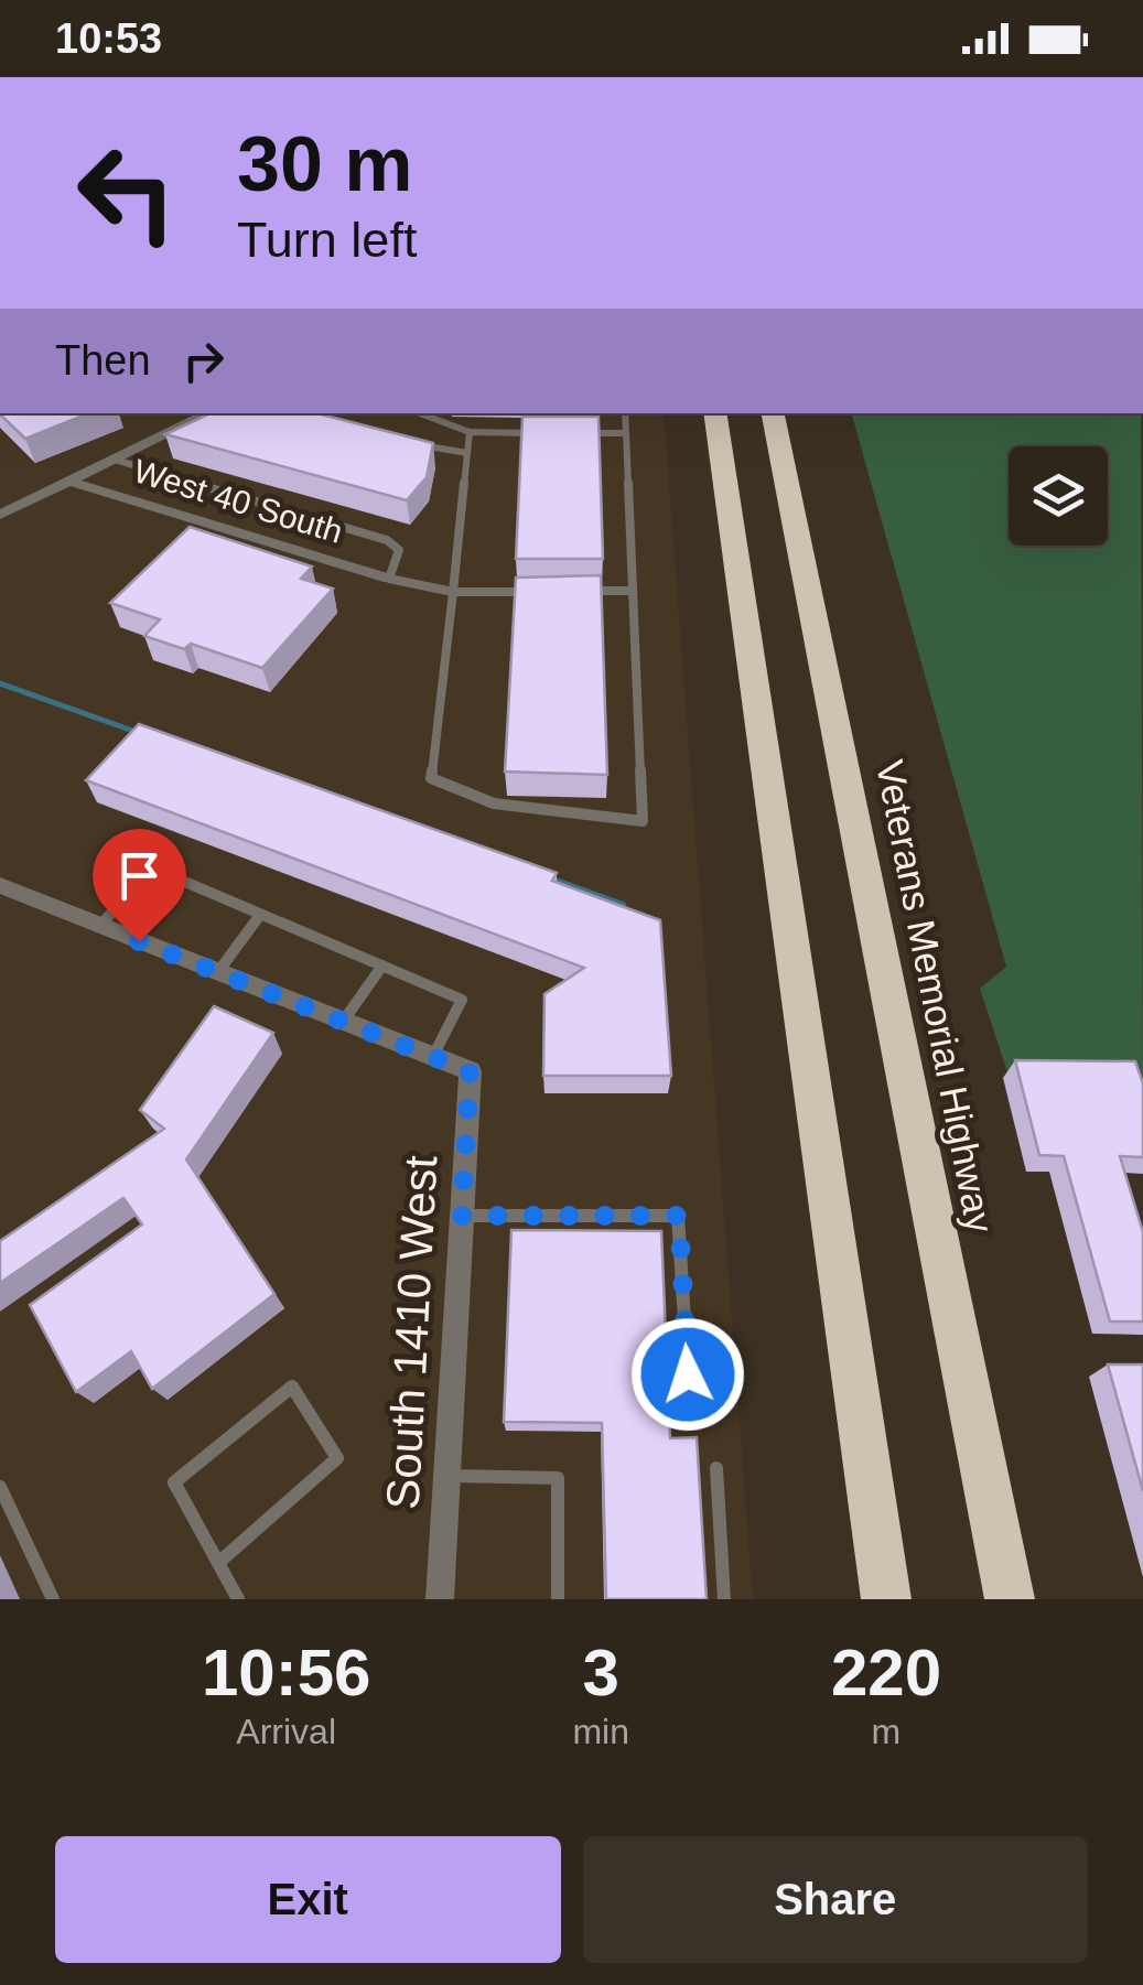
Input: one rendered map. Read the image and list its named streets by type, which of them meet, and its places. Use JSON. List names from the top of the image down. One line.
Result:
{"streets":{"highway":["Veterans Memorial Highway"],"street":["West 40 South","South 1410 West"]},"page":{"status":"10:53","turn":["30 m","Turn left"],"then":"Then","eta":["10:56","Arrival","3","min","220","m"],"buttons":["Exit","Share"]}}
